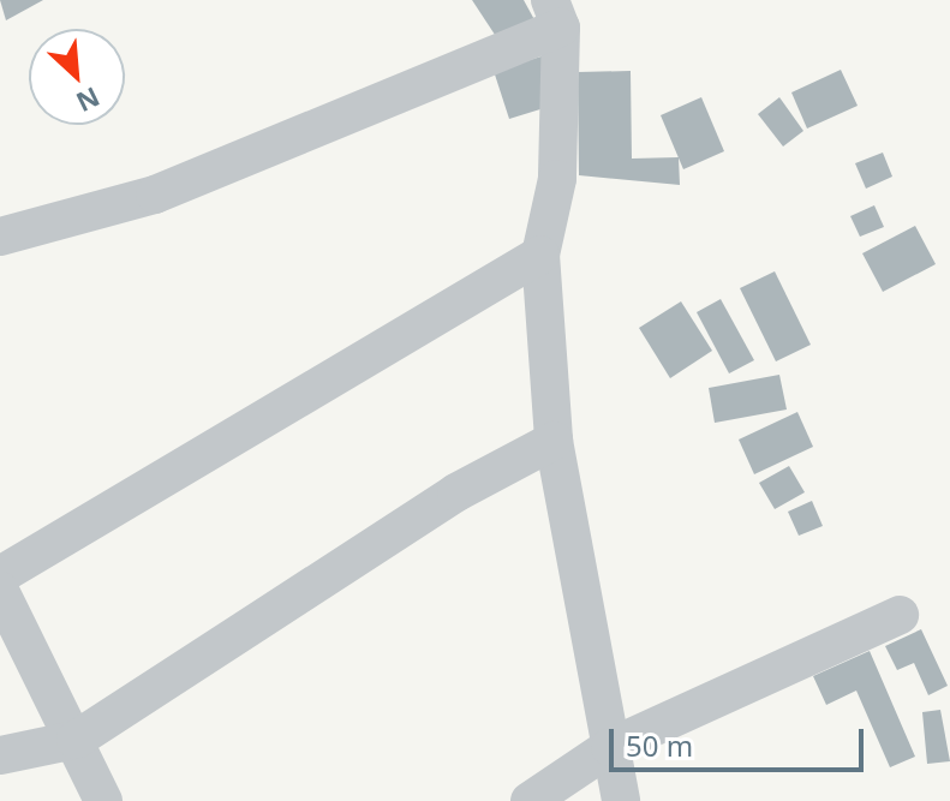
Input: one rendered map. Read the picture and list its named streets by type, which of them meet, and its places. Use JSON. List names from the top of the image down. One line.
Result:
{"scale_bar":"50 m","north":"bottom right"}
